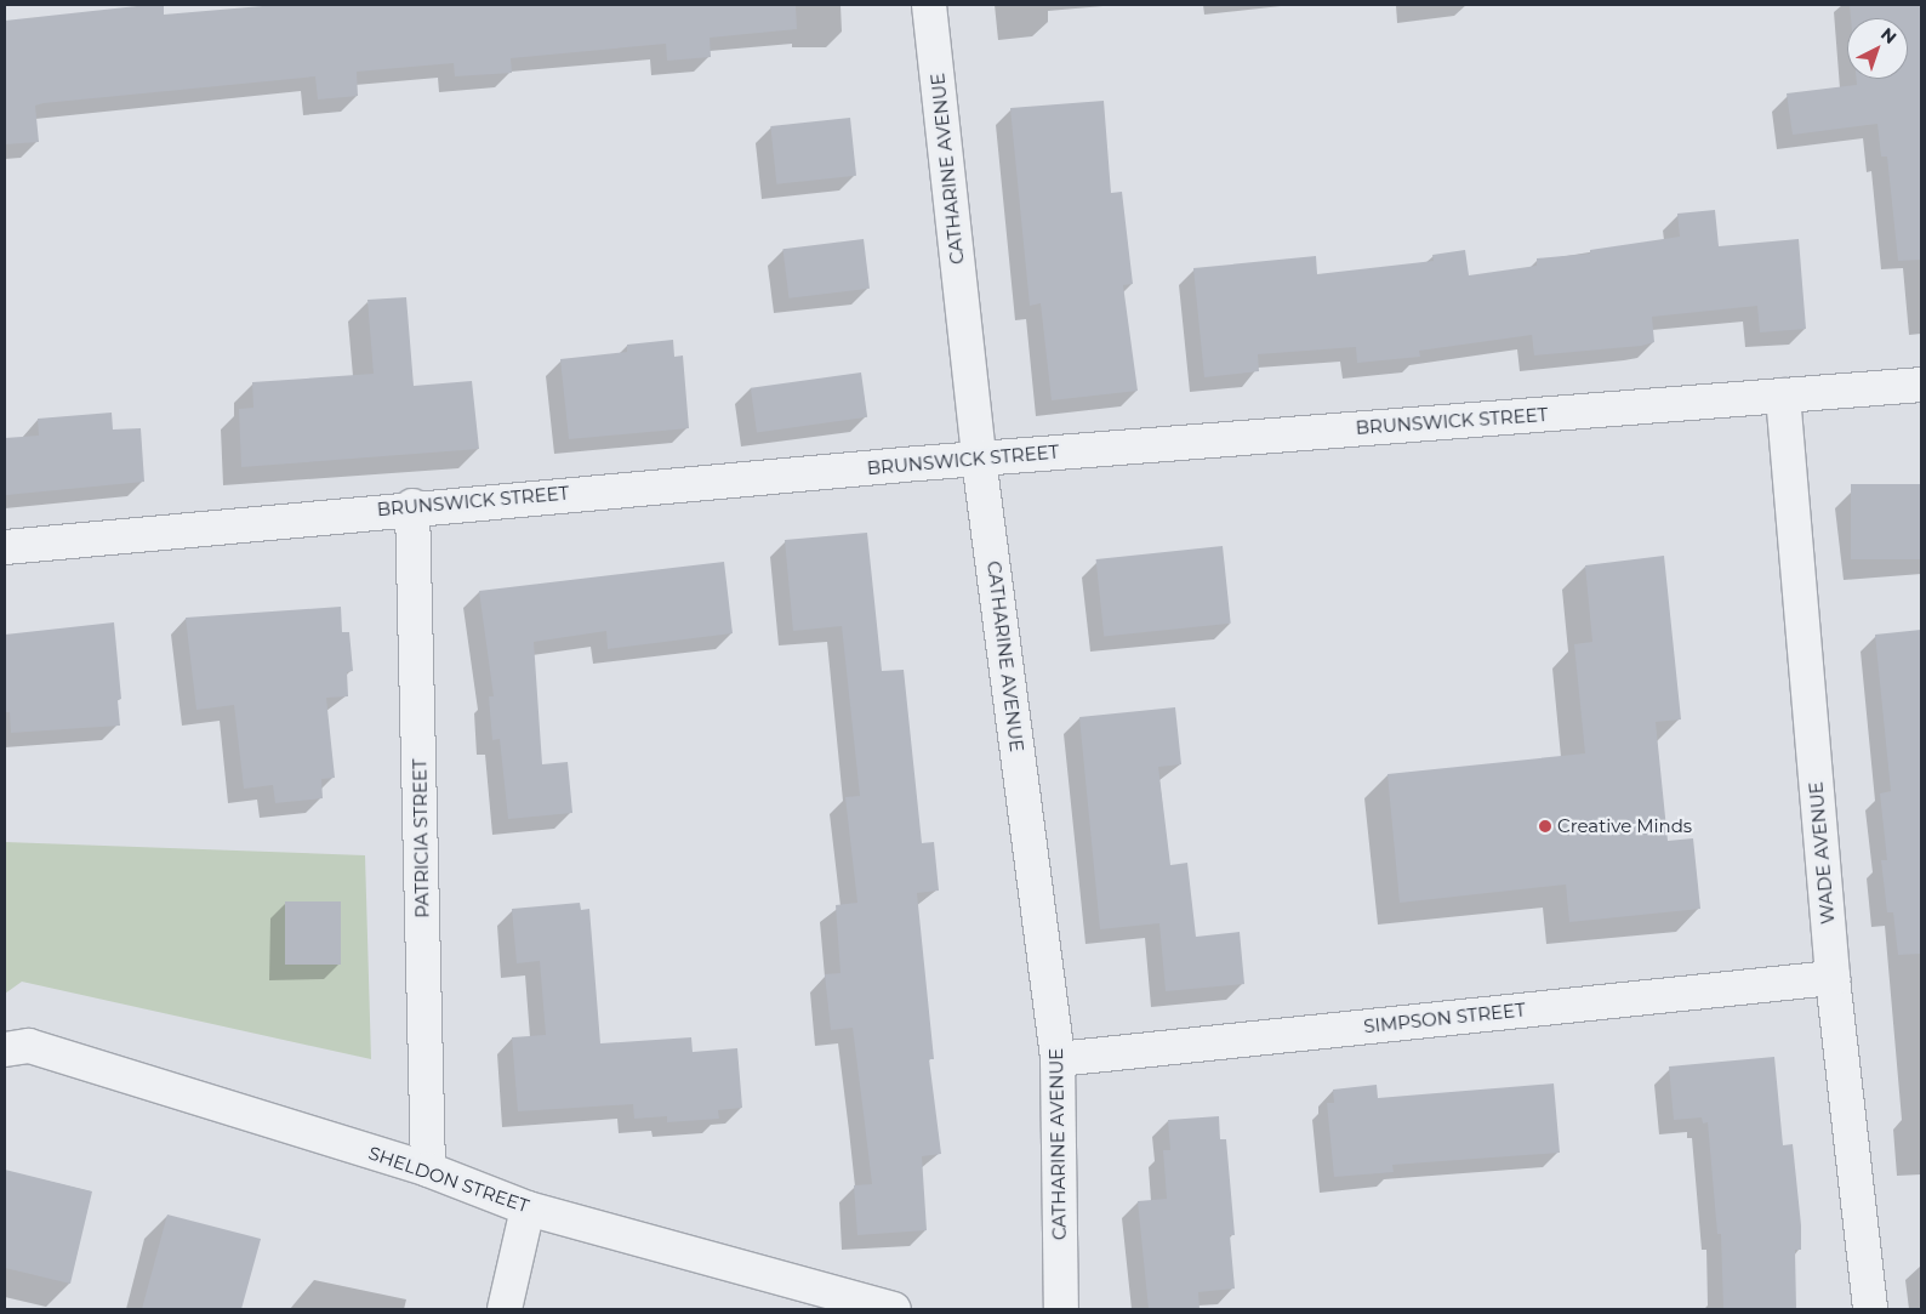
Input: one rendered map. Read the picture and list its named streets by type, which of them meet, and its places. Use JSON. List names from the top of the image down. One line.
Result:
{"streets":{"street":["CATHARINE AVENUE","BRUNSWICK STREET","PATRICIA STREET","WADE AVENUE","SIMPSON STREET","SHELDON STREET"]},"crossings":[["CATHARINE AVENUE","BRUNSWICK STREET"],["CATHARINE AVENUE","SIMPSON STREET"],["BRUNSWICK STREET","PATRICIA STREET"],["BRUNSWICK STREET","WADE AVENUE"],["PATRICIA STREET","SHELDON STREET"],["WADE AVENUE","SIMPSON STREET"]],"places":["Creative Minds"],"north":"top right"}
